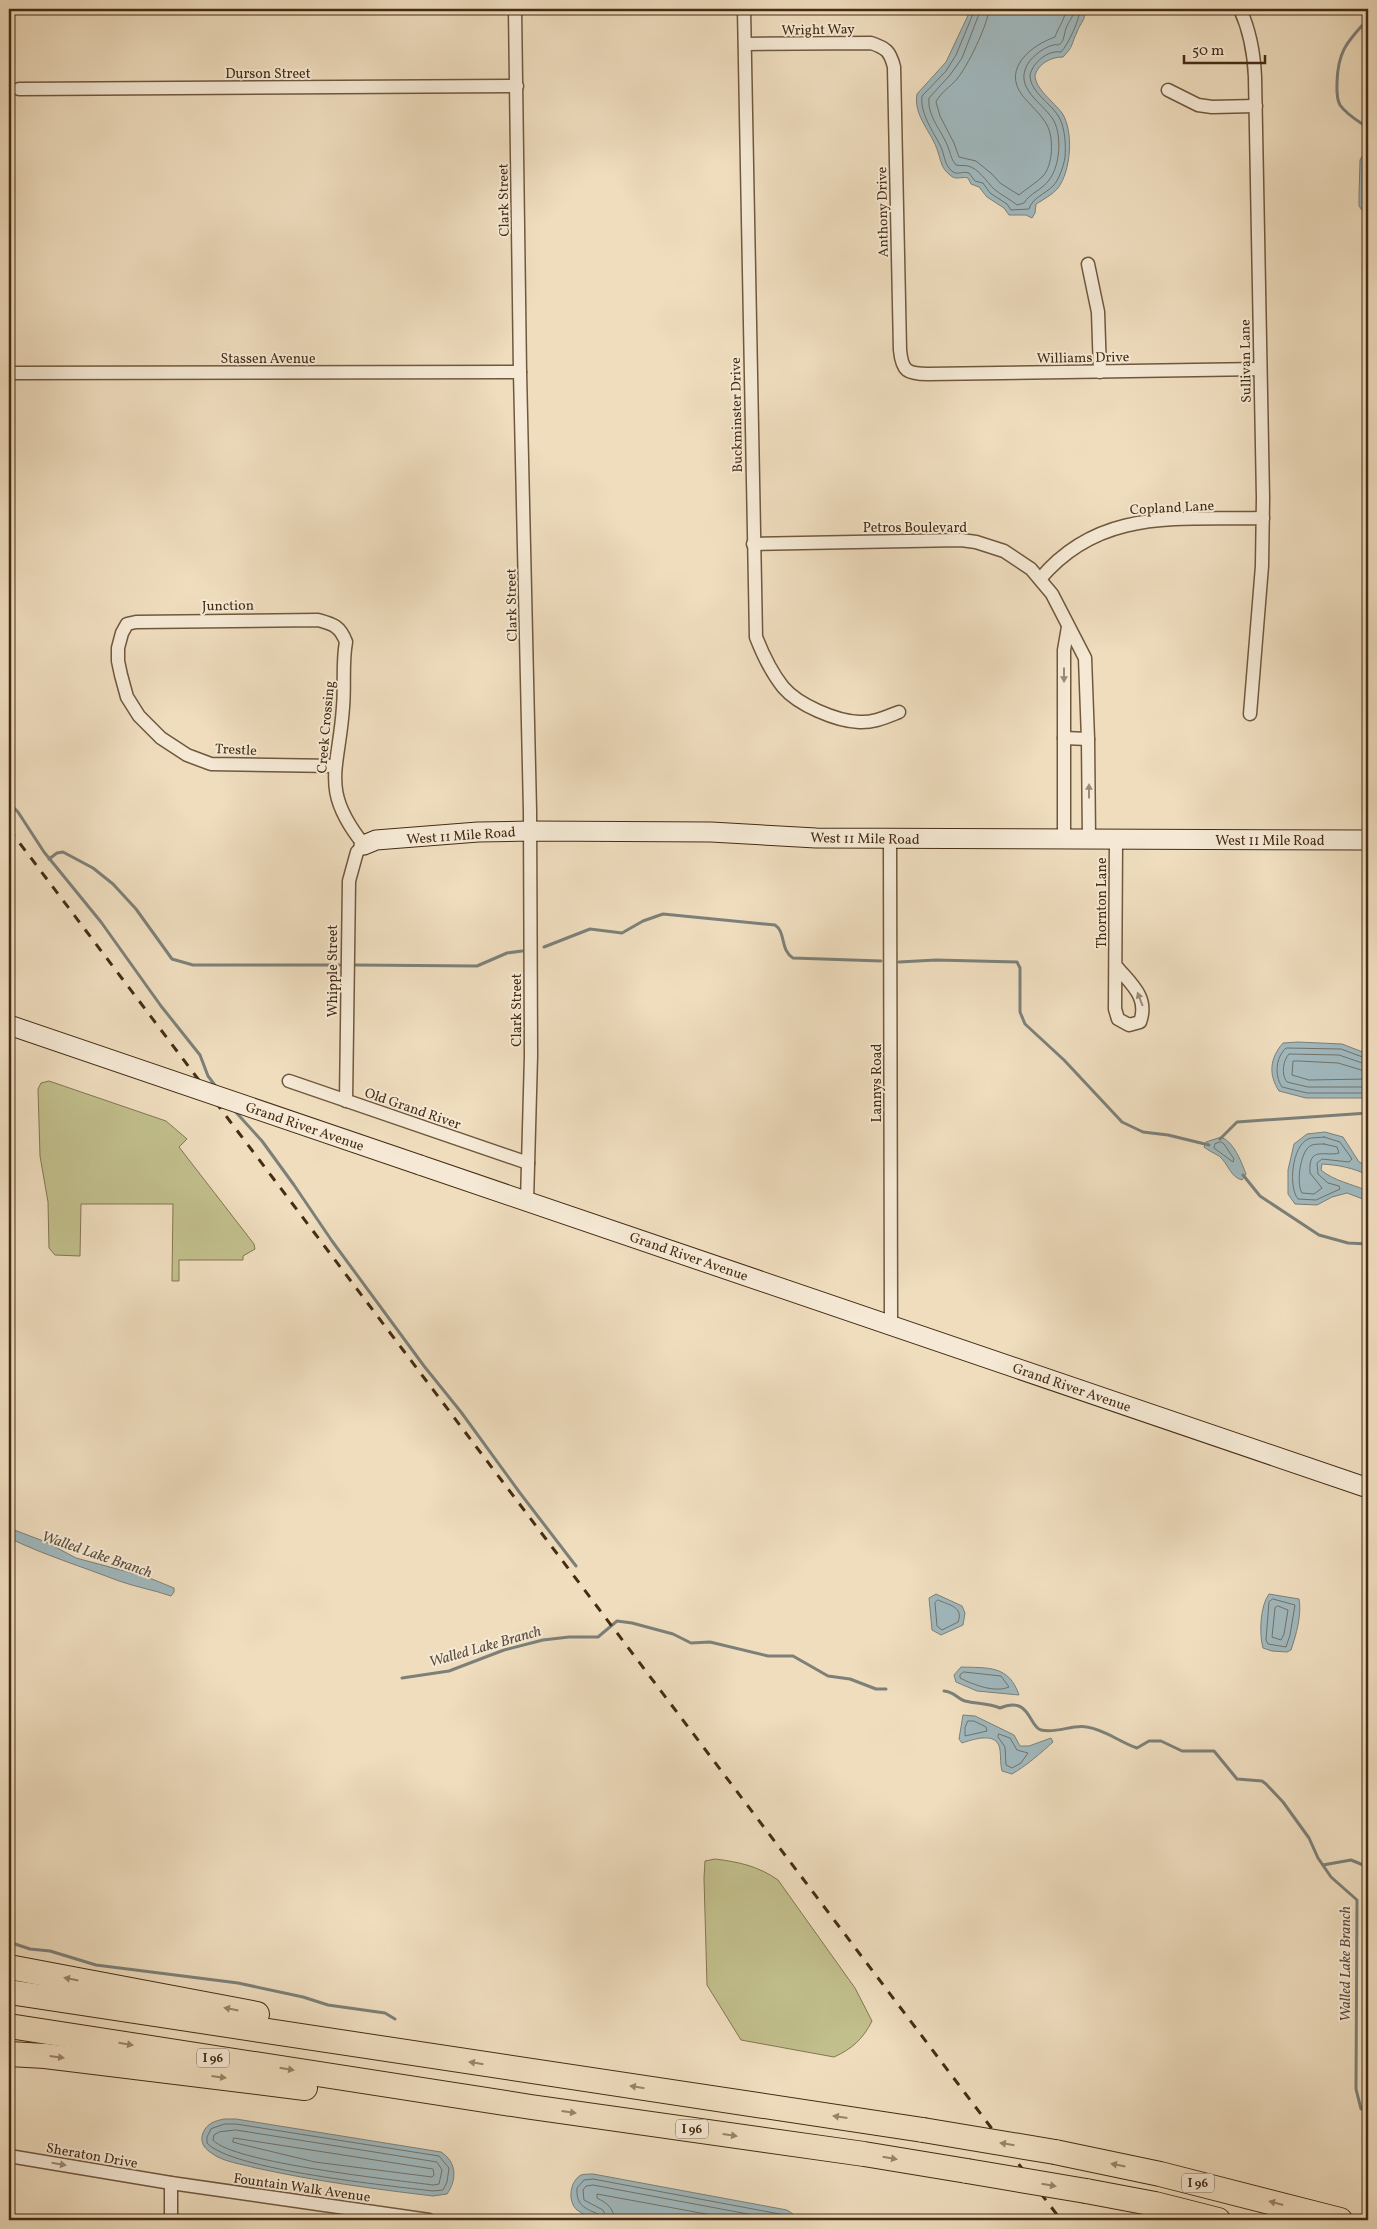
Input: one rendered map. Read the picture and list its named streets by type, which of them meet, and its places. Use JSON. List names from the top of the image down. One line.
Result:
{"streets":{"highway":["I 96"],"main road":["West 11 Mile Road","Grand River Avenue"],"street":["Wright Way","Durson Street","Clark Street","Anthony Drive","Williams Drive","Stassen Avenue","Sullivan Lane","Buckminster Drive","Copland Lane","Petros Boulevard","Junction","Creek Crossing","Trestle","Thornton Lane","Whipple Street","Lannys Road","Old Grand River","Sheraton Drive","Fountain Walk Avenue"]},"crossings":[["Wright Way","Anthony Drive"],["Wright Way","Buckminster Drive"],["Durson Street","Clark Street"],["Clark Street","Stassen Avenue"],["Clark Street","West 11 Mile Road"],["Clark Street","Old Grand River"],["Clark Street","Grand River Avenue"],["Anthony Drive","Williams Drive"],["Williams Drive","Sullivan Lane"],["Sullivan Lane","Copland Lane"],["Buckminster Drive","Petros Boulevard"],["Copland Lane","Petros Boulevard"],["Petros Boulevard","West 11 Mile Road"],["Junction","Creek Crossing"],["Junction","Trestle"],["Creek Crossing","Trestle"],["Creek Crossing","West 11 Mile Road"],["Creek Crossing","Whipple Street"],["West 11 Mile Road","Thornton Lane"],["West 11 Mile Road","Whipple Street"],["West 11 Mile Road","Lannys Road"],["Whipple Street","Old Grand River"],["Lannys Road","Grand River Avenue"],["Sheraton Drive","Fountain Walk Avenue"]],"one_way":["Sheraton Drive"],"water":["Walled Lake Branch"],"scale_bar":"50 m"}
